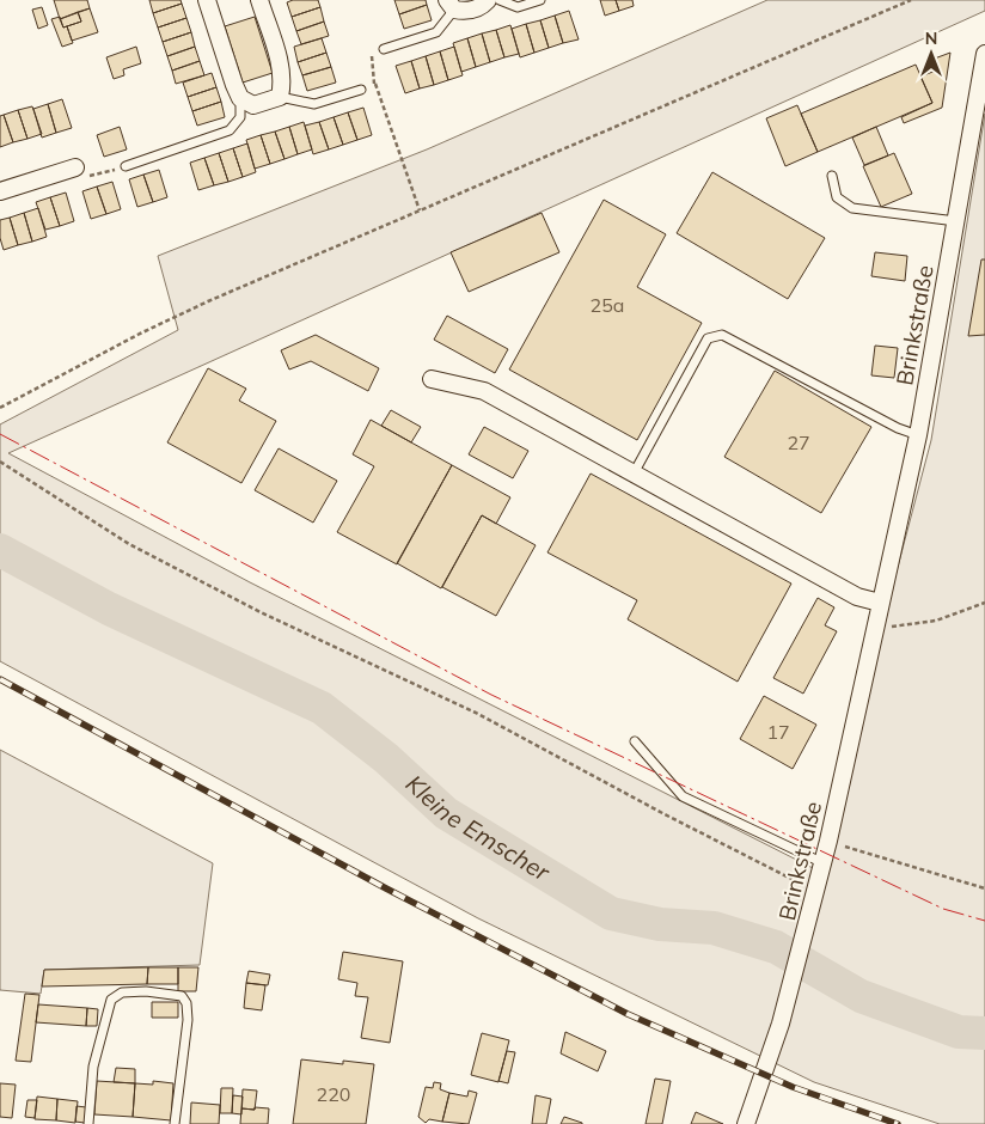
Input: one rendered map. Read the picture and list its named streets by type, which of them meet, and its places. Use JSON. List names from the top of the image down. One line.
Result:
{"streets":{"street":["Brinkstraße"]},"water":["Kleine Emscher"],"house_numbers":["25a","27","17","220"],"north":"top"}
